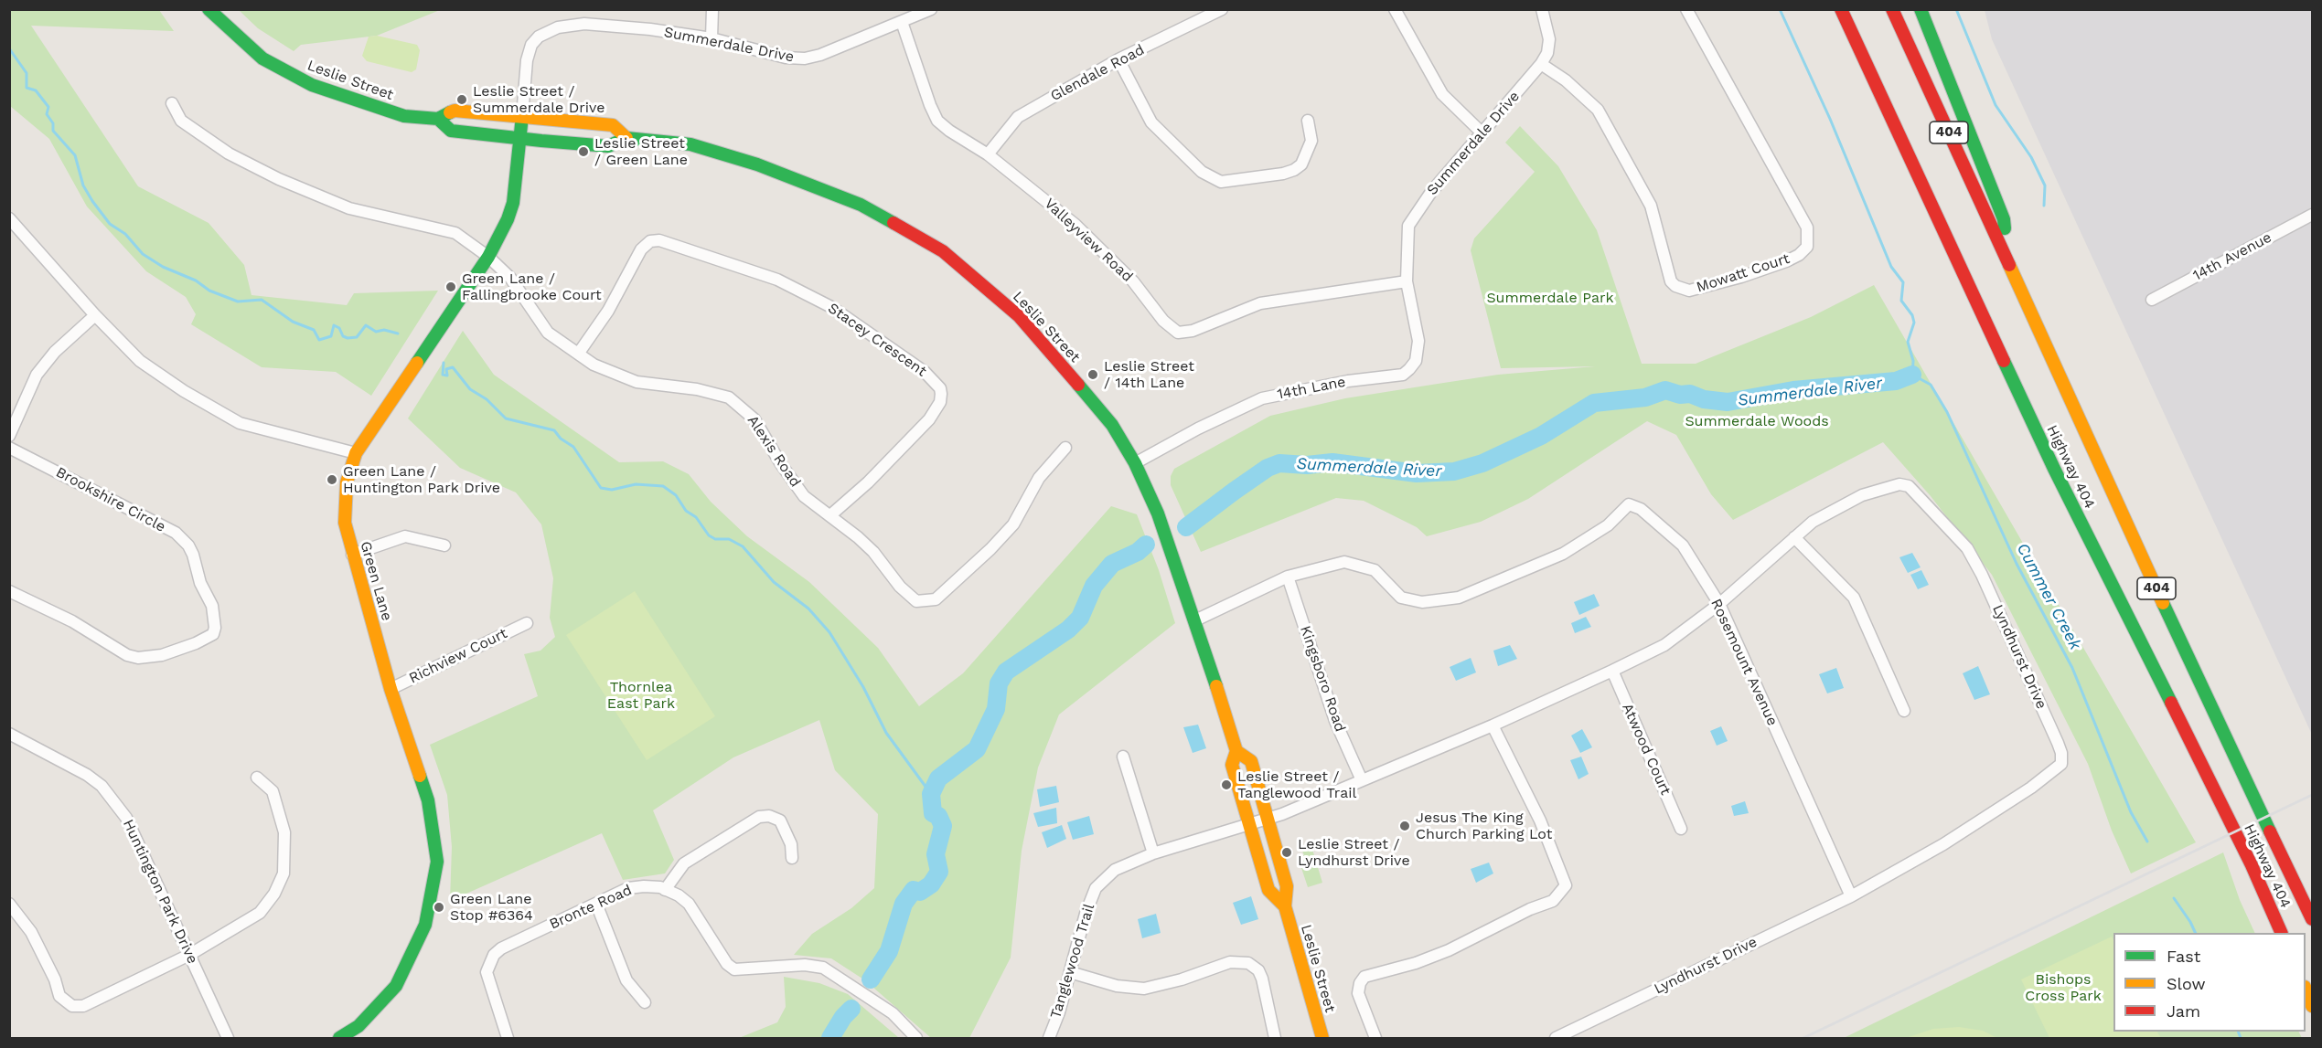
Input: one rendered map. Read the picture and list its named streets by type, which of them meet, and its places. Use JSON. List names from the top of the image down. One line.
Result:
{"streets":{"main road":["Leslie Street","404","Highway 404","Green Lane"],"street":["Summerdale Drive","Glendale Road","Valleyview Road","14th Avenue","Mowatt Court","Stacey Crescent","14th Lane","Alexis Road","Brookshire Circle","Richview Court","Lyndhurst Drive","Rosemount Avenue","Kingsboro Road","Atwood Court","Huntington Park Drive","Bronte Road","Tanglewood Trail"]},"crossings":[["Summerdale Drive","Leslie Street"],["Summerdale Drive","Valleyview Road"],["Summerdale Drive","Mowatt Court"],["Summerdale Drive","14th Lane"],["Summerdale Drive","Green Lane"],["Glendale Road","Valleyview Road"],["Leslie Street","14th Lane"],["Leslie Street","Green Lane"],["Leslie Street","Lyndhurst Drive"],["Leslie Street","Rosemount Avenue"],["Leslie Street","Tanglewood Trail"],["Valleyview Road","14th Lane"],["Stacey Crescent","Alexis Road"],["Alexis Road","Green Lane"],["Green Lane","Richview Court"],["Lyndhurst Drive","Rosemount Avenue"],["Lyndhurst Drive","Kingsboro Road"],["Lyndhurst Drive","Atwood Court"],["Lyndhurst Drive","Tanglewood Trail"],["Rosemount Avenue","Kingsboro Road"]],"water":["Summerdale River","Cummer Creek"],"parks":["Summerdale Park","Summerdale Woods","Thornlea East Park","Bishops Cross Park"],"places":["Leslie Street / Summerdale Drive","Leslie Street / Green Lane","Green Lane / Fallingbrooke Court","Leslie Street / 14th Lane","Green Lane / Huntington Park Drive","Leslie Street / Tanglewood Trail","Jesus The King Church Parking Lot","Leslie Street / Lyndhurst Drive","Green Lane Stop #6364"],"legend":["Fast","Slow","Jam"]}
